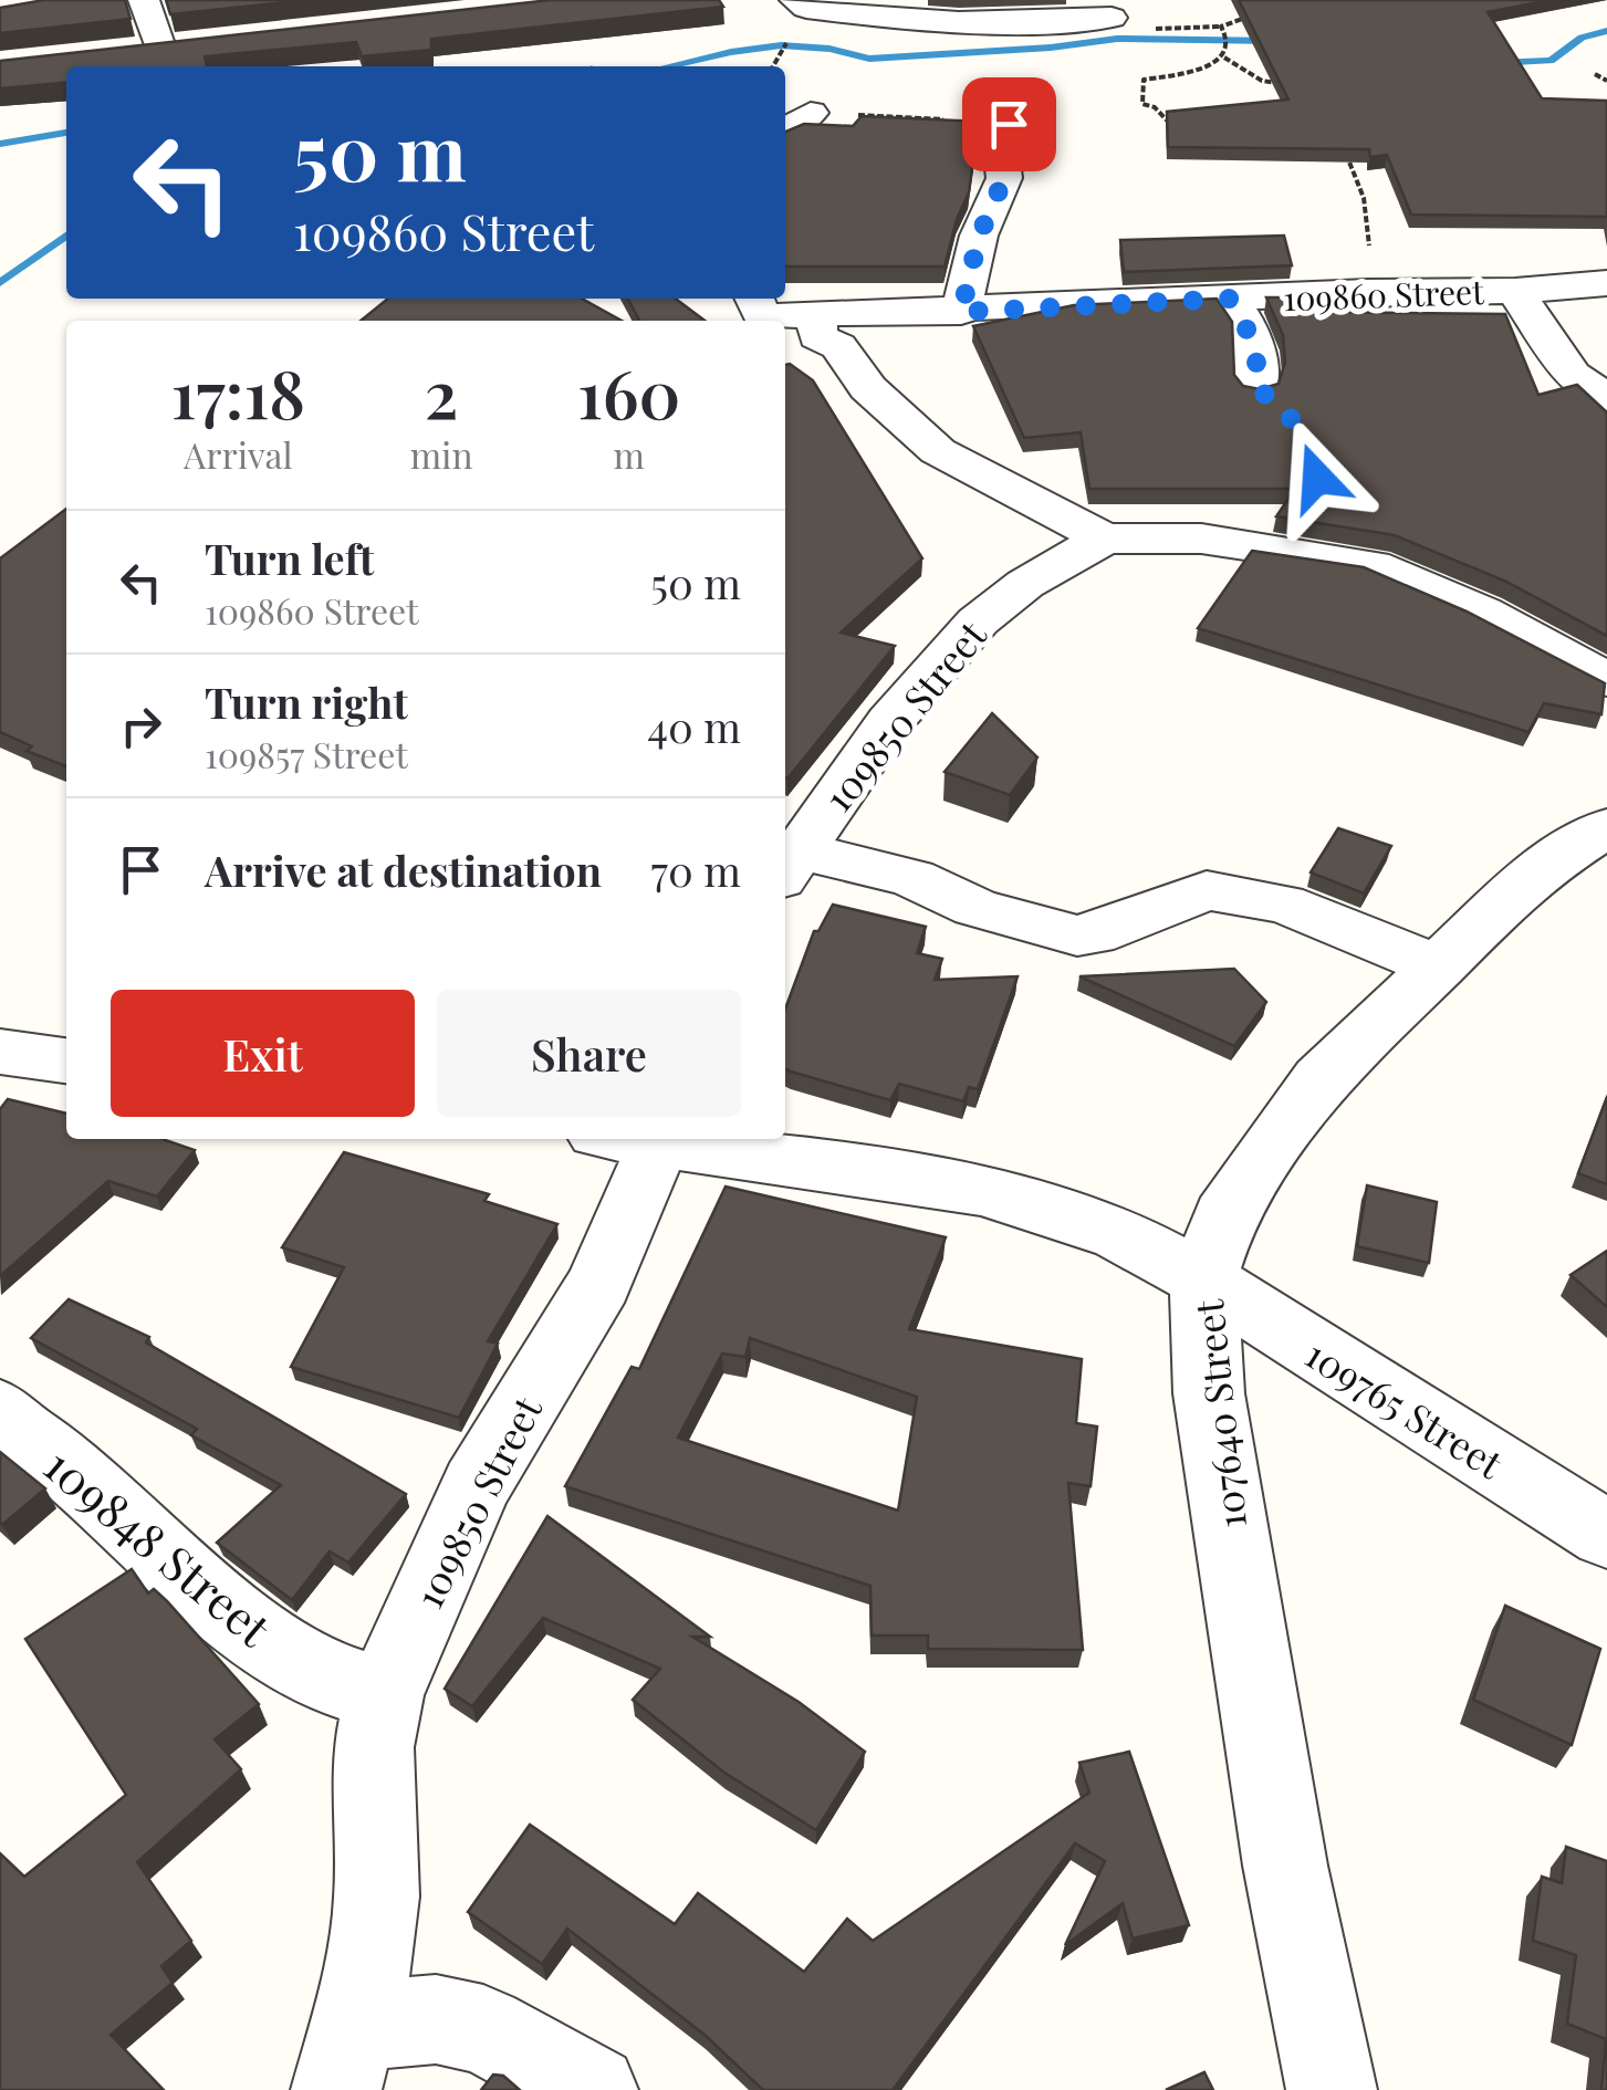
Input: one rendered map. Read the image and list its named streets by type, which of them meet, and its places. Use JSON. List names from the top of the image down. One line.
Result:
{"streets":{"street":["109860 Street","109850 Street","109765 Street","107640 Street","109848 Street"]},"crossings":[["109850 Street","109848 Street"],["109765 Street","107640 Street"]],"page":{"turn":["50 m","109860 Street"],"eta":["17:18","Arrival","2","min","160","m"],"list":[{"name":"Turn left","note":"109860 Street","value":"50 m"},{"name":"Turn right","note":"109857 Street","value":"40 m"},{"name":"Arrive at destination","value":"70 m"}],"buttons":["Exit","Share"]}}
